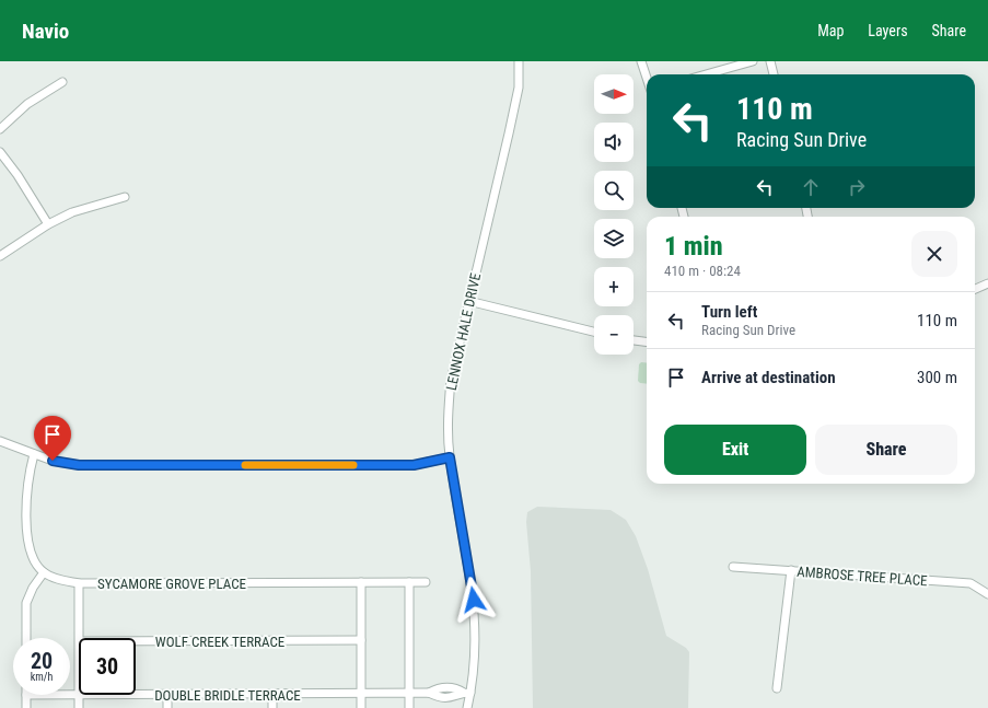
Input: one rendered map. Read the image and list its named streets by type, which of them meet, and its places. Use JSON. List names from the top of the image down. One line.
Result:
{"streets":{"street":["LENNOX HALE DRIVE","AMBROSE TREE PLACE","SYCAMORE GROVE PLACE","WOLF CREEK TERRACE","DOUBLE BRIDLE TERRACE"]},"crossings":[["LENNOX HALE DRIVE","DOUBLE BRIDLE TERRACE"]],"north":"right","page":{"header":"Navio","nav":["Map","Layers","Share"],"map_buttons":["+","−"],"turn":["110 m","Racing Sun Drive"],"heading":["1 min","410 m · 08:24"],"list":[{"name":"Turn left","note":"Racing Sun Drive","value":"110 m"},{"name":"Arrive at destination","value":"300 m"}],"buttons":["Exit","Share"],"speed":"20 km/h","limit":"30"}}
